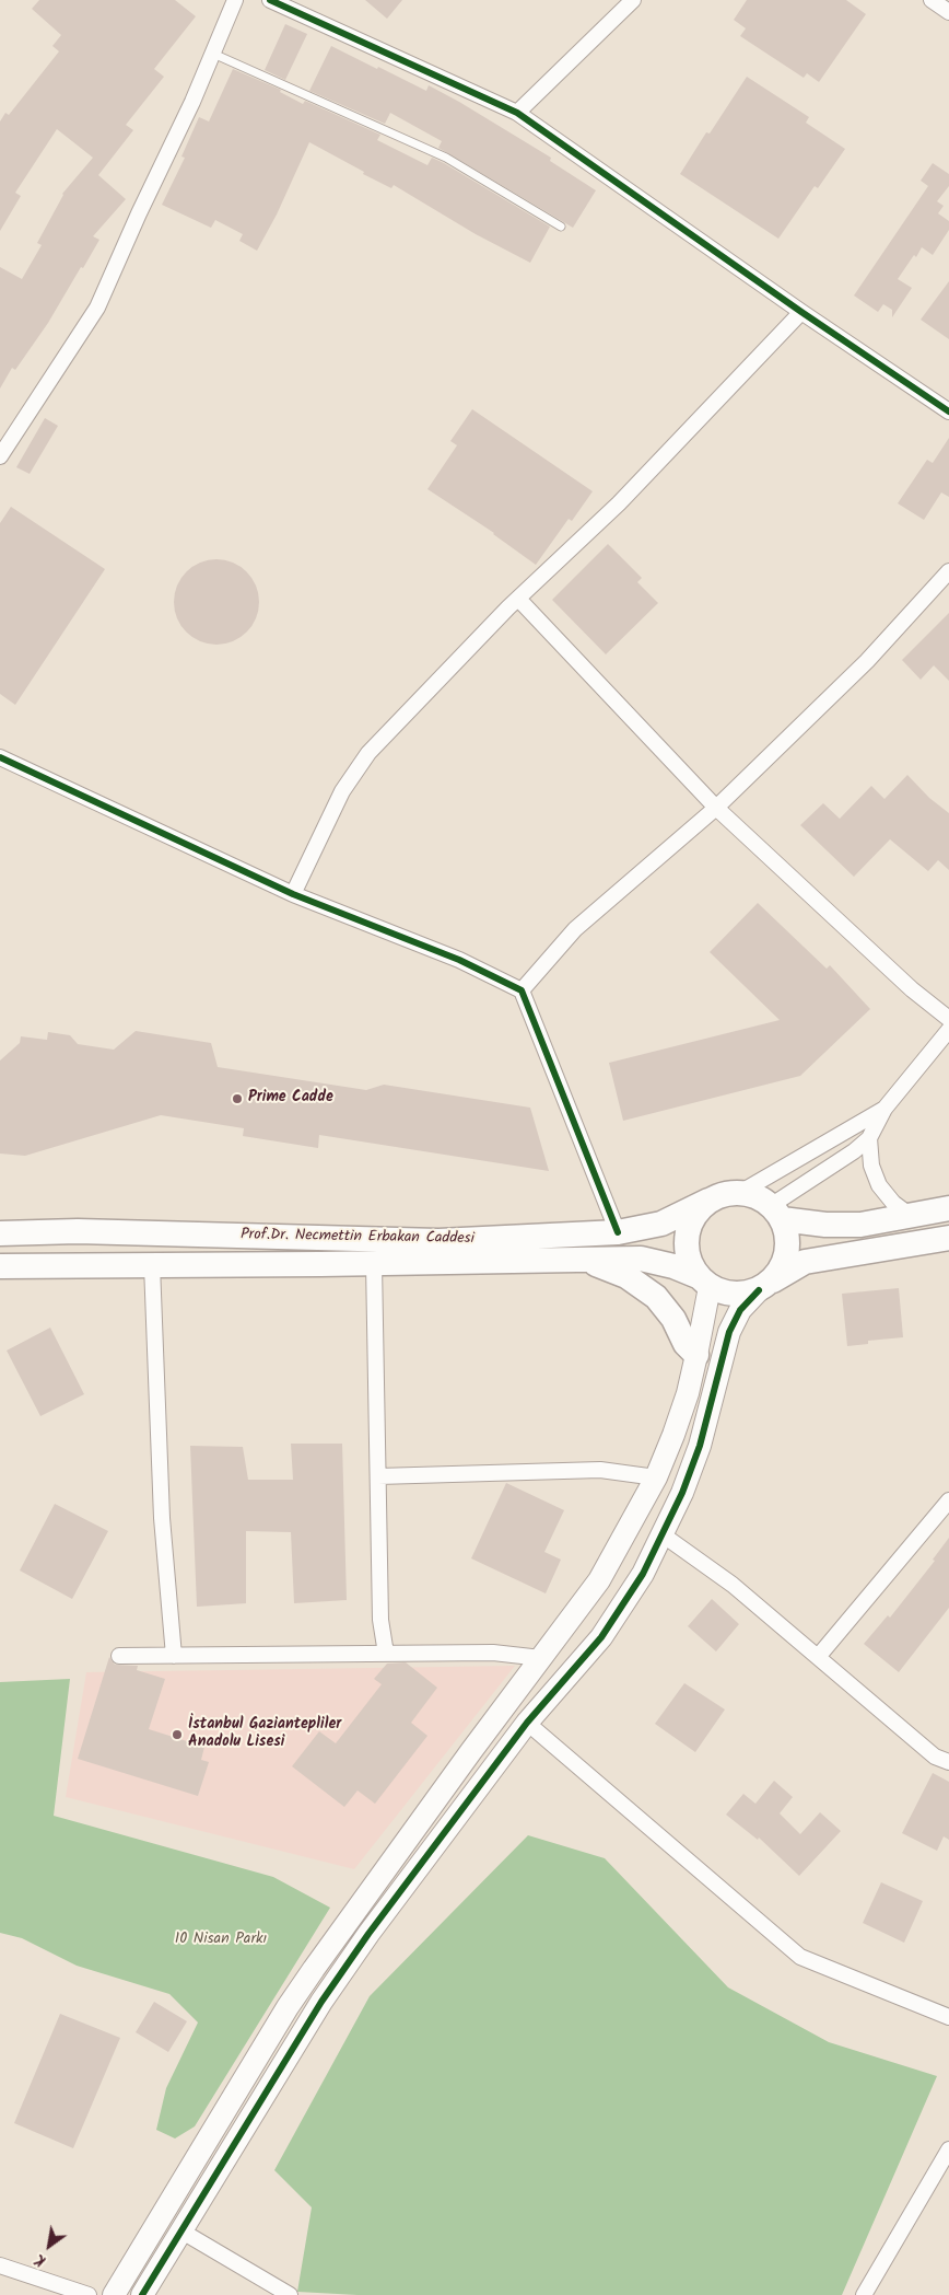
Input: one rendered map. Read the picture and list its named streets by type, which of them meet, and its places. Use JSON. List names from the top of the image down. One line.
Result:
{"streets":{"main road":["Prof.Dr. Necmettin Erbakan Caddesi"]},"parks":["10 Nisan Parkı"],"places":["Prime Cadde","İstanbul Gaziantepliler Anadolu Lisesi"],"north":"bottom left"}
